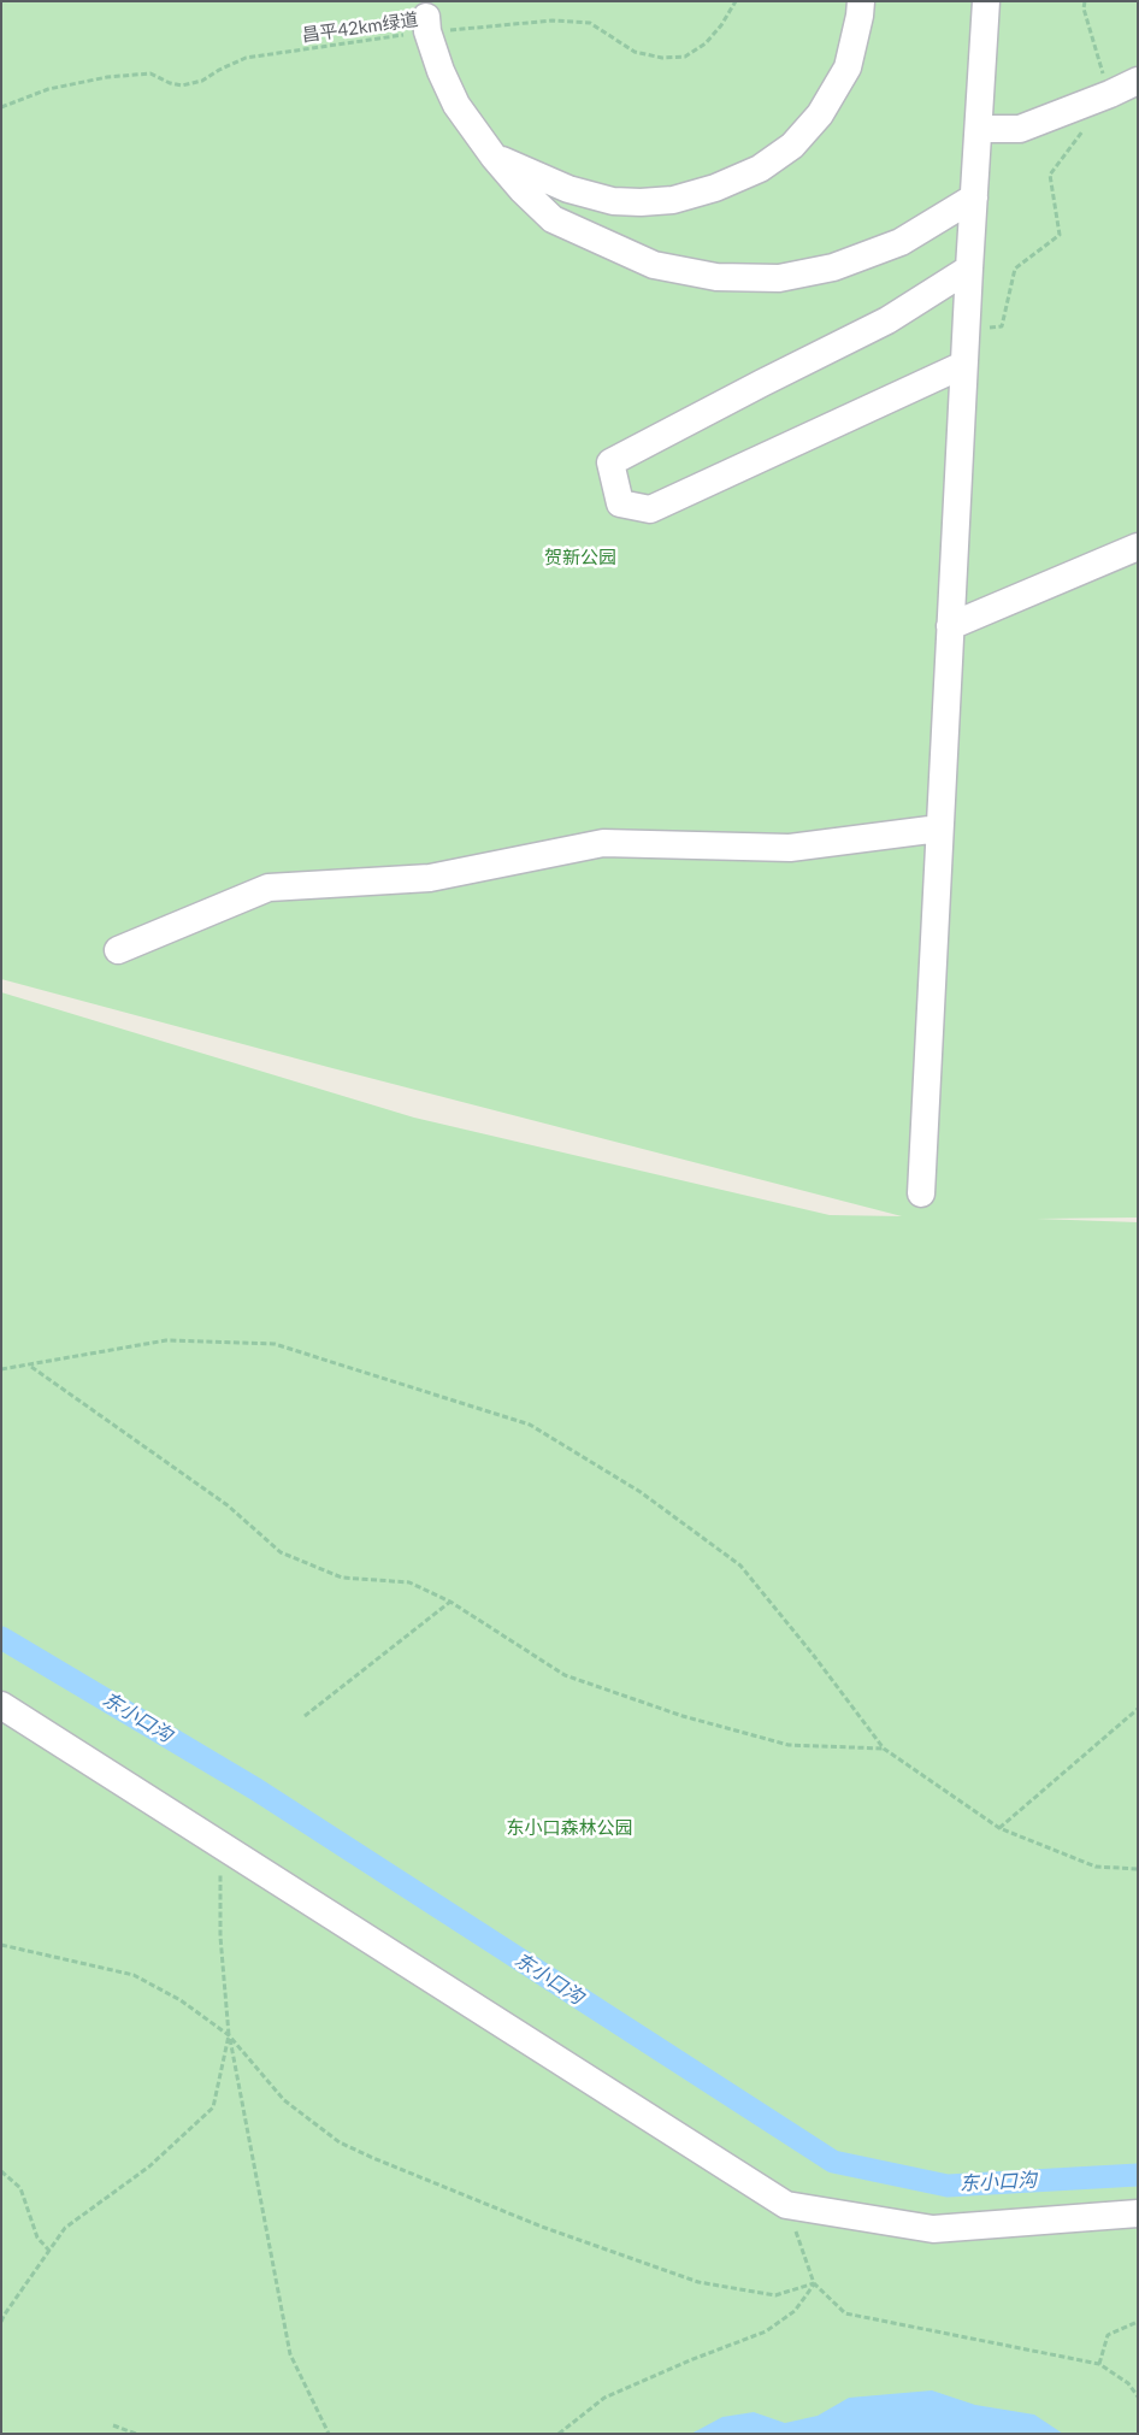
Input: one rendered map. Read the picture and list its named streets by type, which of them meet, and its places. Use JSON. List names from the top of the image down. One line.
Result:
{"streets":{"path":["昌平42km绿道"]},"water":["东小口沟"],"parks":["贺新公园","东小口森林公园"]}
